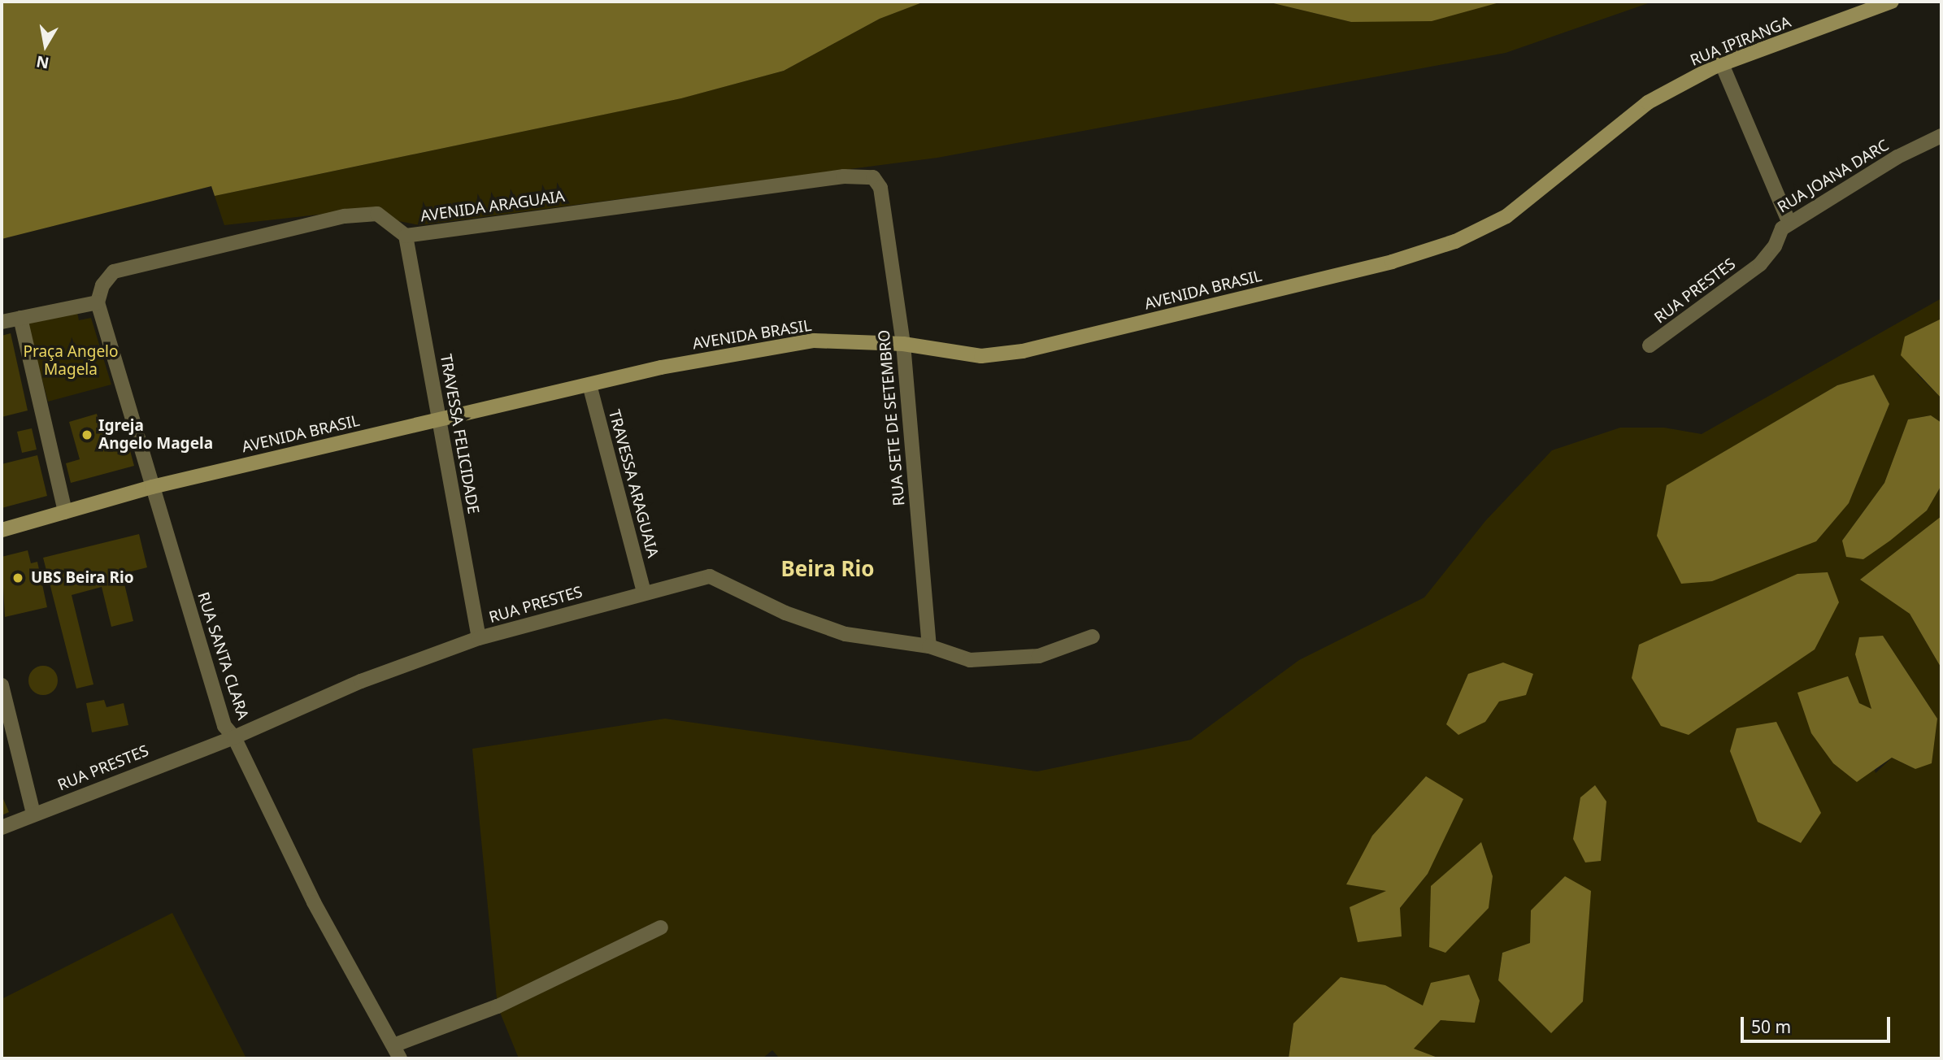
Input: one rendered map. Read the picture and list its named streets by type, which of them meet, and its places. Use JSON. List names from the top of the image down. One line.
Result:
{"streets":{"street":["RUA IPIRANGA","RUA JOANA DARC","AVENIDA ARAGUAIA","AVENIDA BRASIL","RUA PRESTES","RUA SETE DE SETEMBRO","TRAVESSA FELICIDADE","TRAVESSA ARAGUAIA","RUA SANTA CLARA"]},"crossings":[["RUA IPIRANGA","AVENIDA BRASIL"],["RUA JOANA DARC","RUA PRESTES"],["AVENIDA ARAGUAIA","RUA SETE DE SETEMBRO"],["AVENIDA ARAGUAIA","TRAVESSA FELICIDADE"],["AVENIDA ARAGUAIA","RUA SANTA CLARA"],["AVENIDA BRASIL","RUA SETE DE SETEMBRO"],["AVENIDA BRASIL","TRAVESSA FELICIDADE"],["AVENIDA BRASIL","TRAVESSA ARAGUAIA"],["AVENIDA BRASIL","RUA SANTA CLARA"],["RUA PRESTES","RUA SETE DE SETEMBRO"],["RUA PRESTES","TRAVESSA FELICIDADE"],["RUA PRESTES","TRAVESSA ARAGUAIA"],["RUA PRESTES","RUA SANTA CLARA"]],"districts":["Beira Rio"],"parks":["Praça Angelo Magela"],"places":["Igreja Angelo Magela","UBS Beira Rio"],"scale_bar":"50 m","north":"bottom"}
